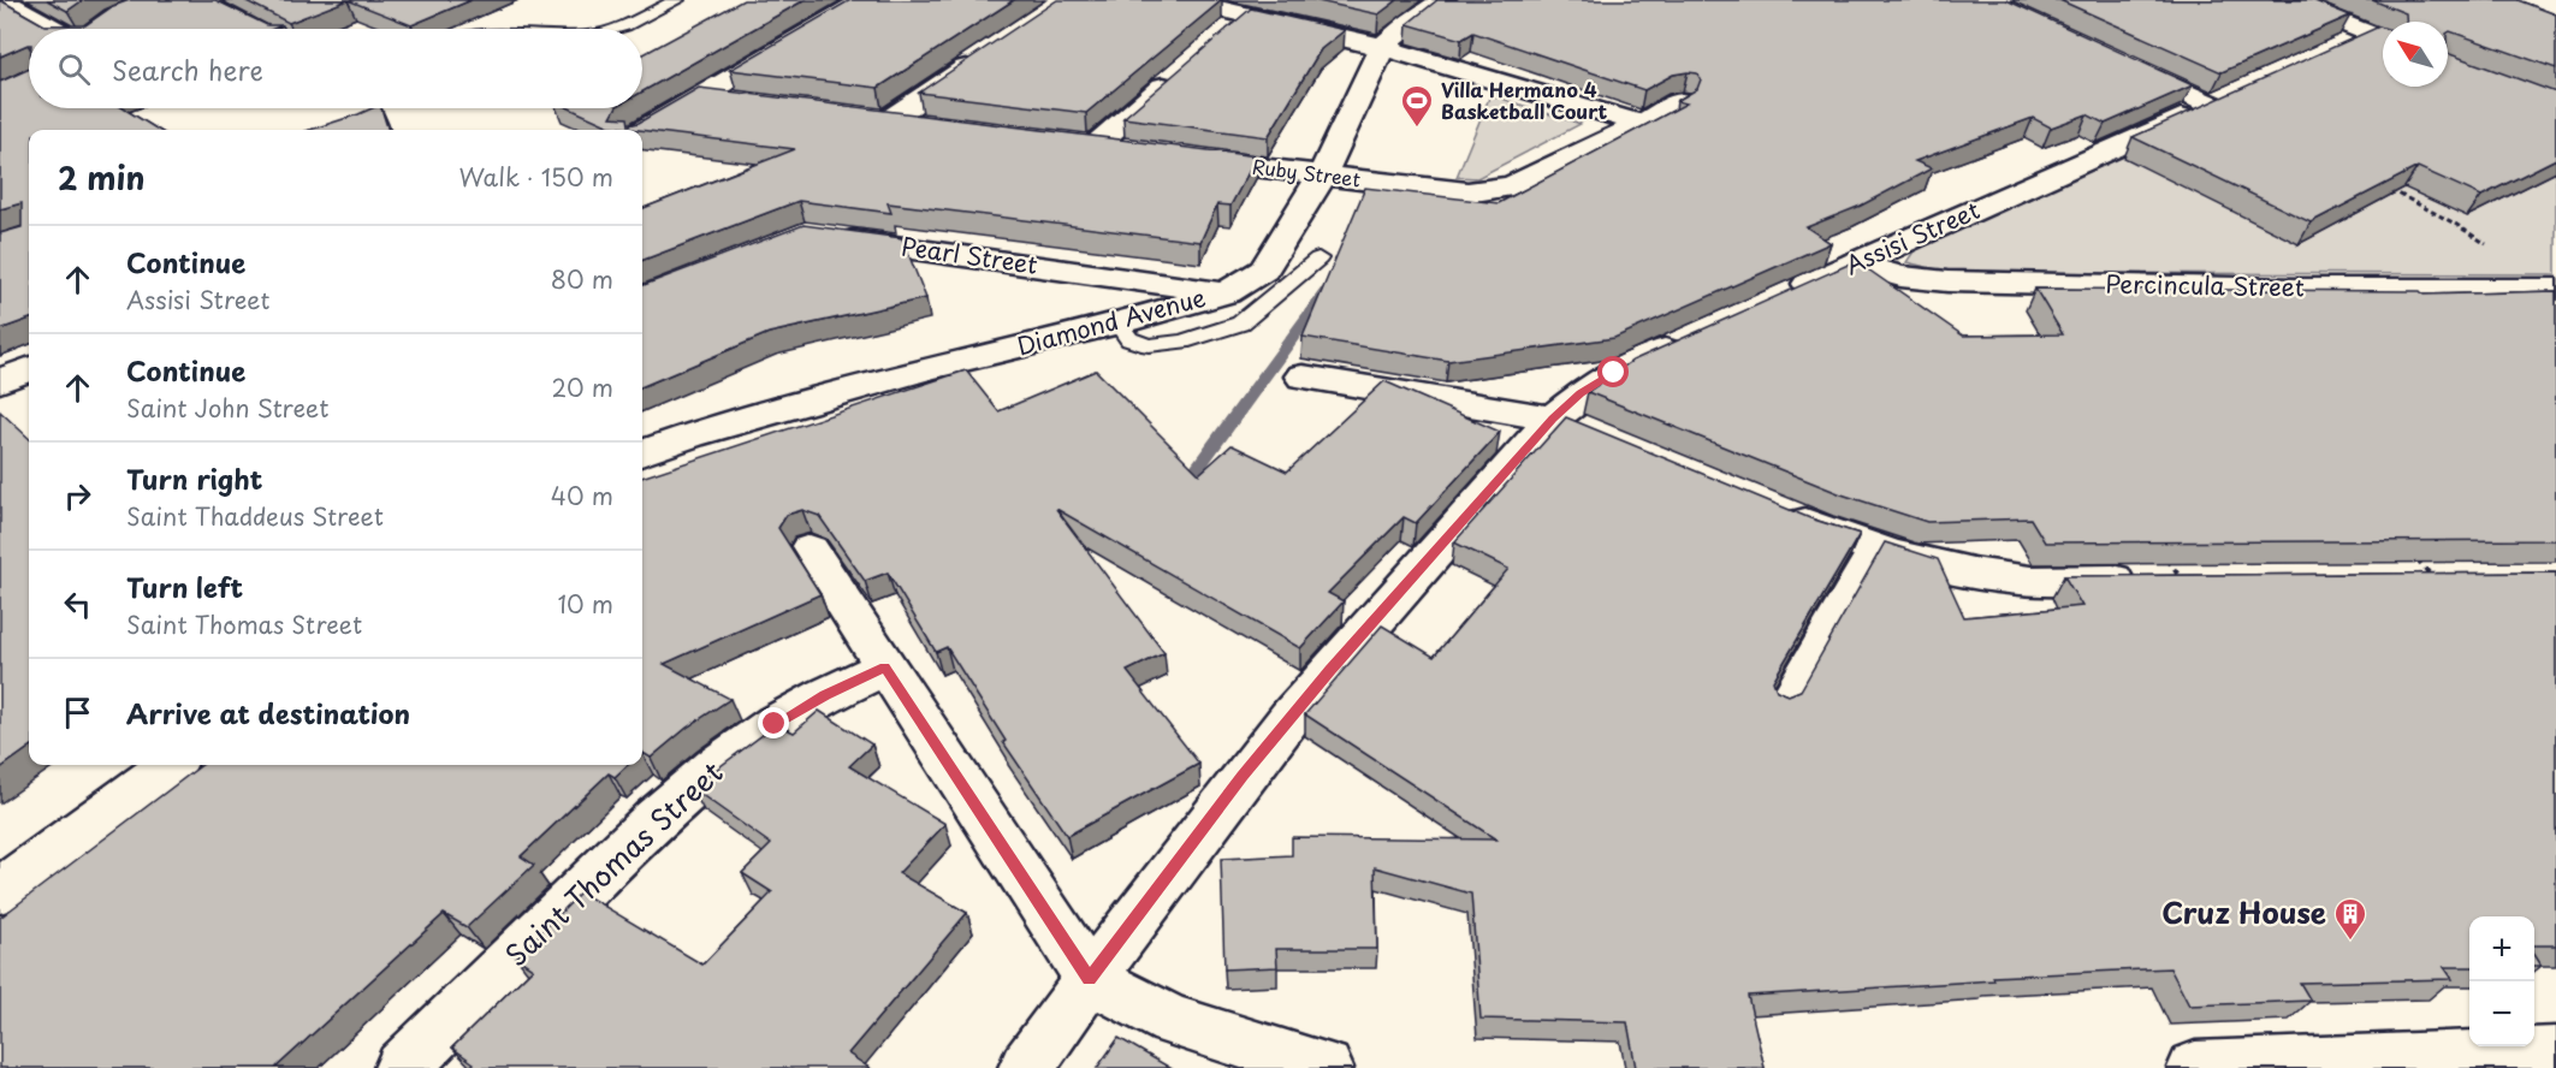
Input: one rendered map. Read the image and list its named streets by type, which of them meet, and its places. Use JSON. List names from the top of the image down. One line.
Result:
{"streets":{"street":["Ruby Street","Assisi Street","Pearl Street","Percincula Street","Diamond Avenue","Saint Thomas Street"]},"crossings":[["Ruby Street","Diamond Avenue"],["Assisi Street","Percincula Street"],["Pearl Street","Diamond Avenue"]],"places":{"sports":["Villa Hermano 4 Basketball Court"],"building":["Cruz House"]},"north":"top left","page":{"search":"Search here","heading":["2 min","Walk · 150 m"],"list":[["Continue","Assisi Street","80 m"],["Continue","Saint John Street","20 m"],["Turn right","Saint Thaddeus Street","40 m"],["Turn left","Saint Thomas Street","10 m"],"Arrive at destination"],"map_buttons":["+","−"]}}
